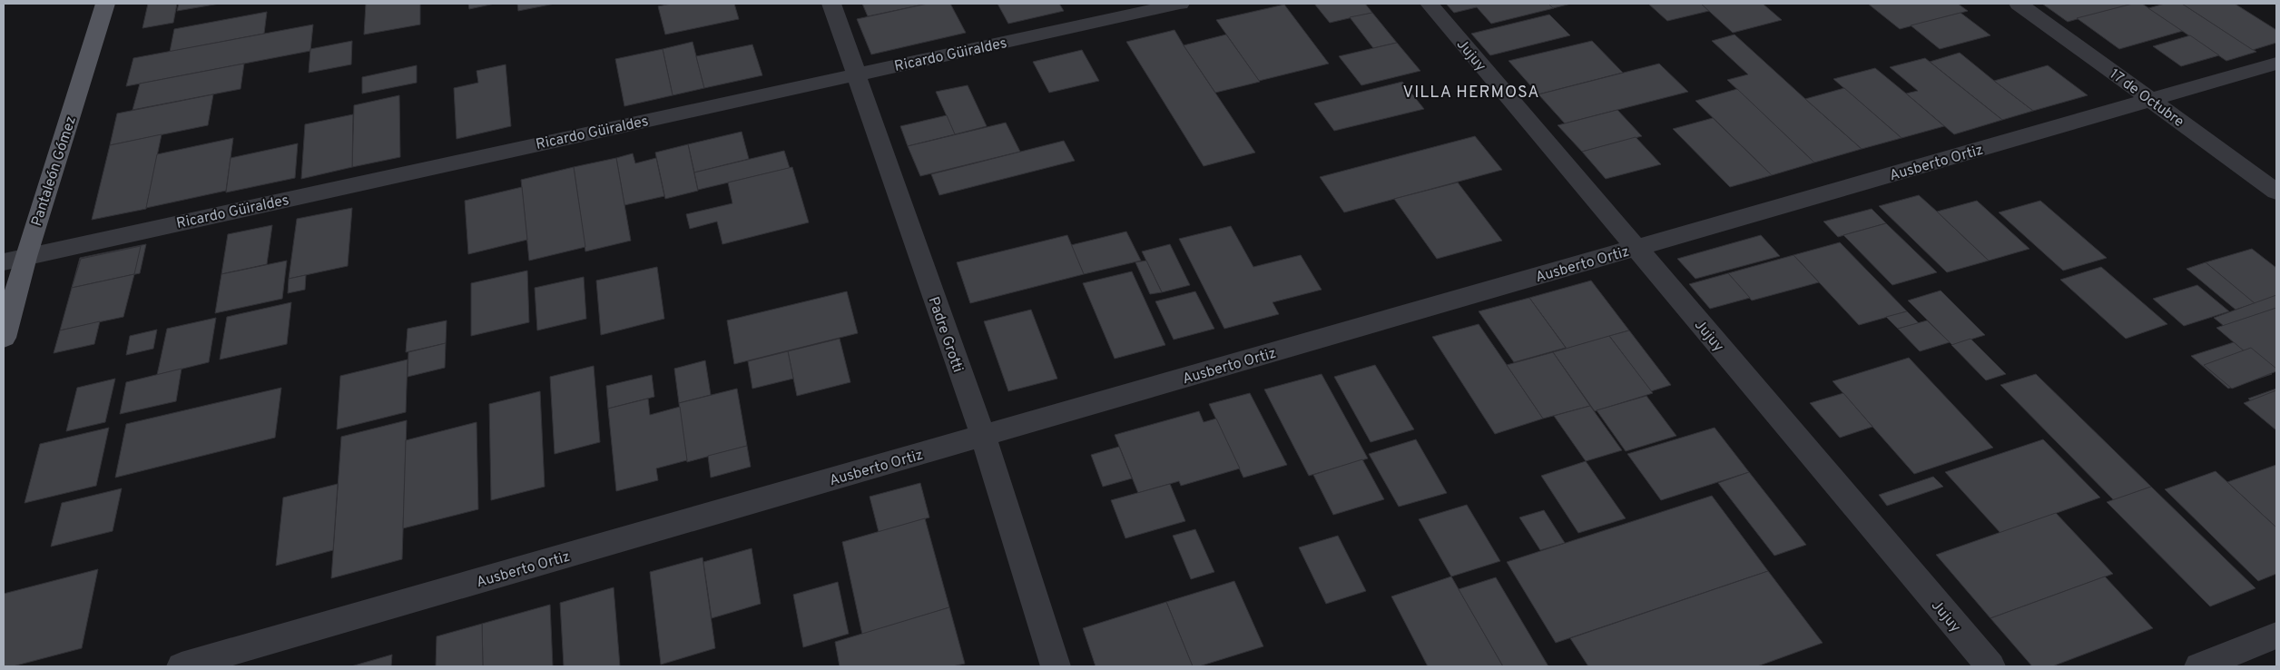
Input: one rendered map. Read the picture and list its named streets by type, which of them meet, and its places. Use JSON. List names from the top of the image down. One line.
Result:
{"streets":{"main road":["Pantaleón Gómez"],"street":["Ricardo Güiraldes","Jujuy","17 de Octubre","Ausberto Ortiz","Padre Grotti"]},"crossings":[["Ricardo Güiraldes","Pantaleón Gómez"],["Ricardo Güiraldes","Padre Grotti"],["Jujuy","Ausberto Ortiz"],["17 de Octubre","Ausberto Ortiz"],["Ausberto Ortiz","Padre Grotti"]],"districts":["VILLA HERMOSA"]}
